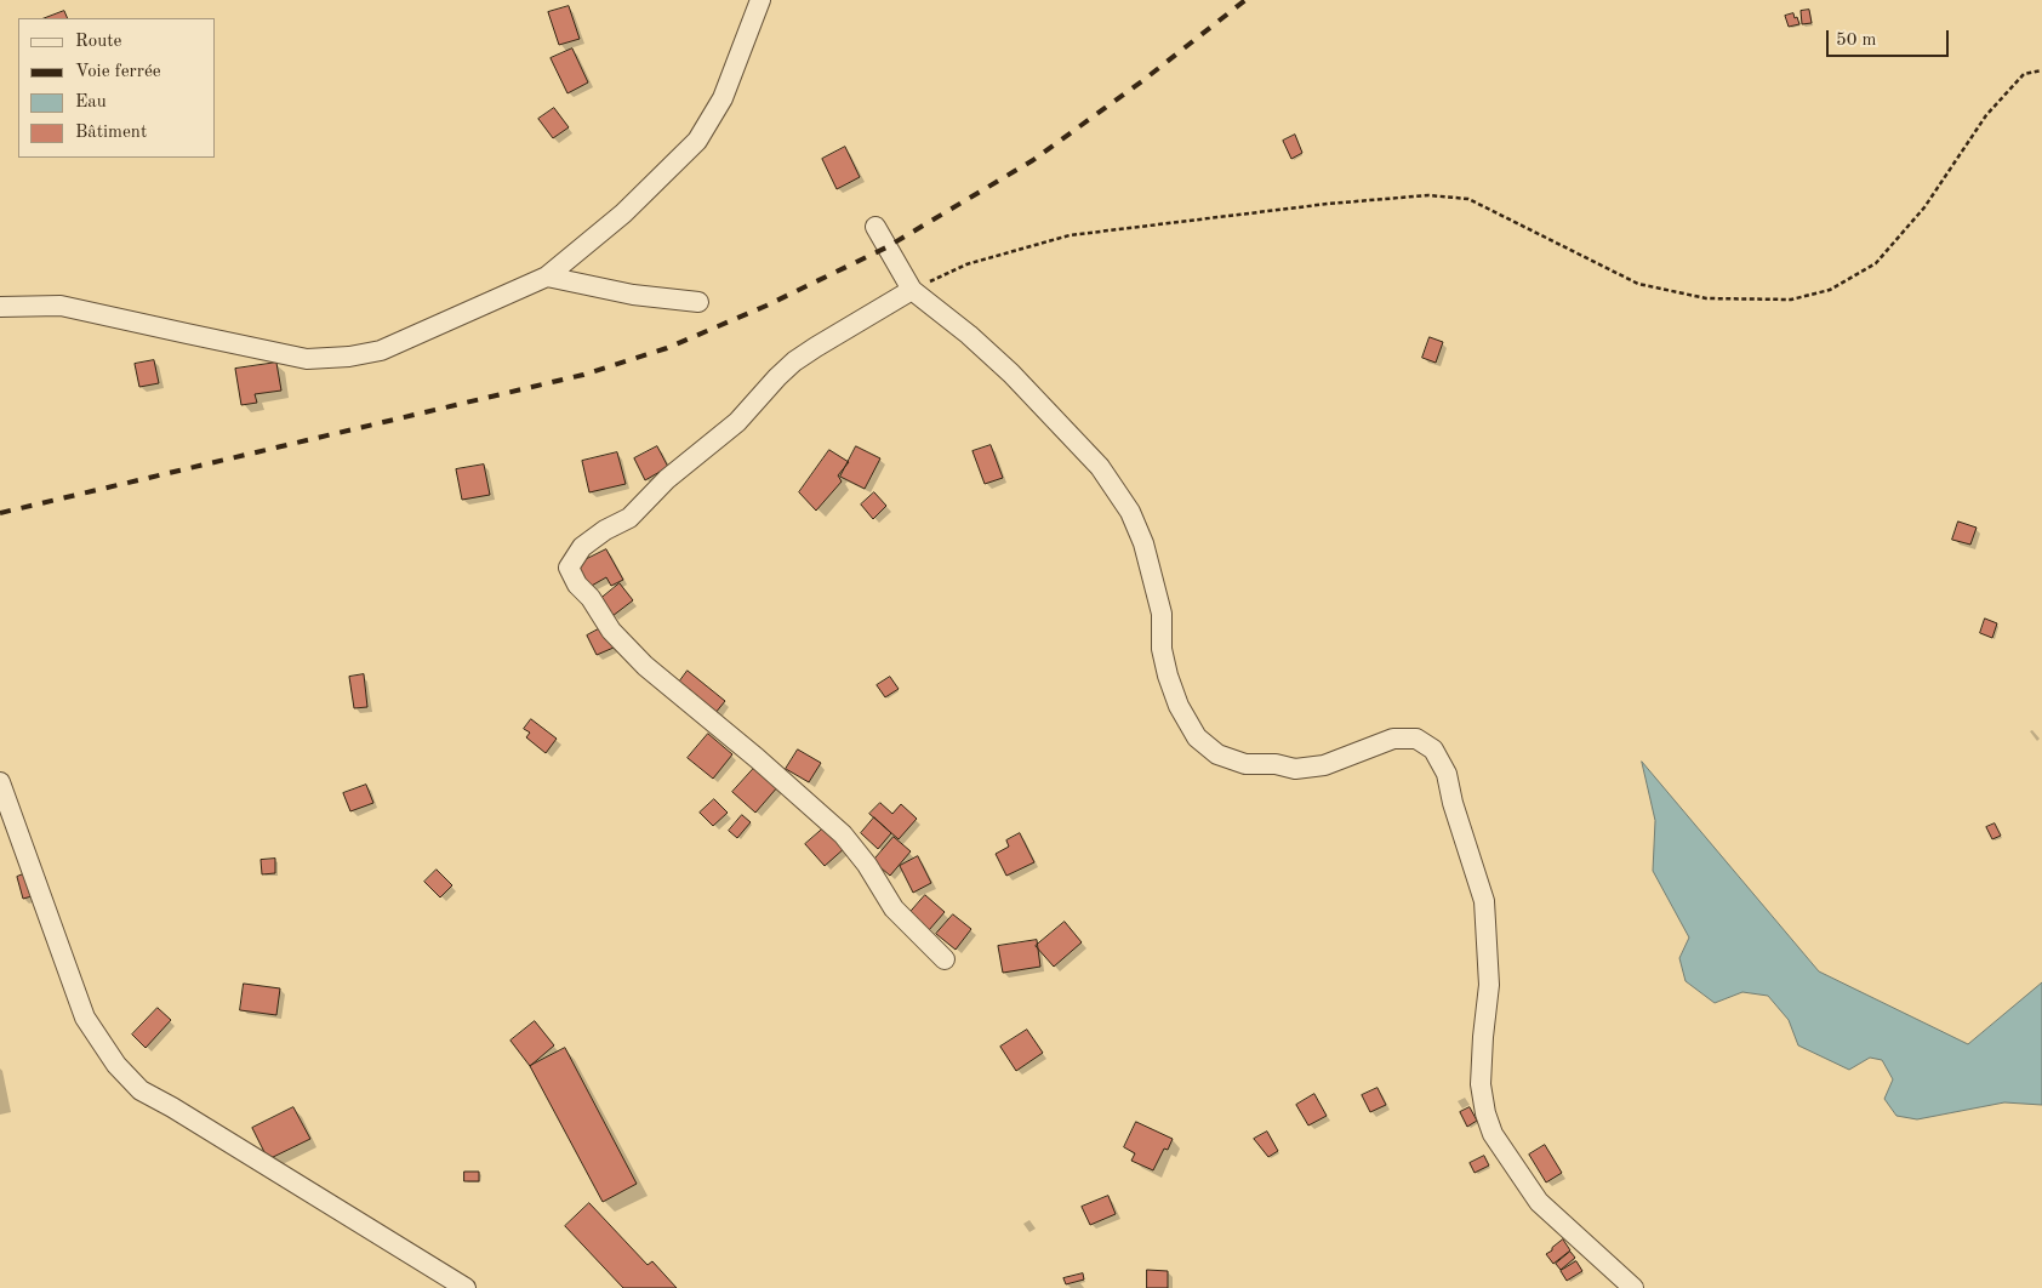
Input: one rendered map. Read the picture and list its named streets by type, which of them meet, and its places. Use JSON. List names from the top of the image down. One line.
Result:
{"legend":["Route","Voie ferrée","Eau","Bâtiment"],"scale_bar":"50 m"}
